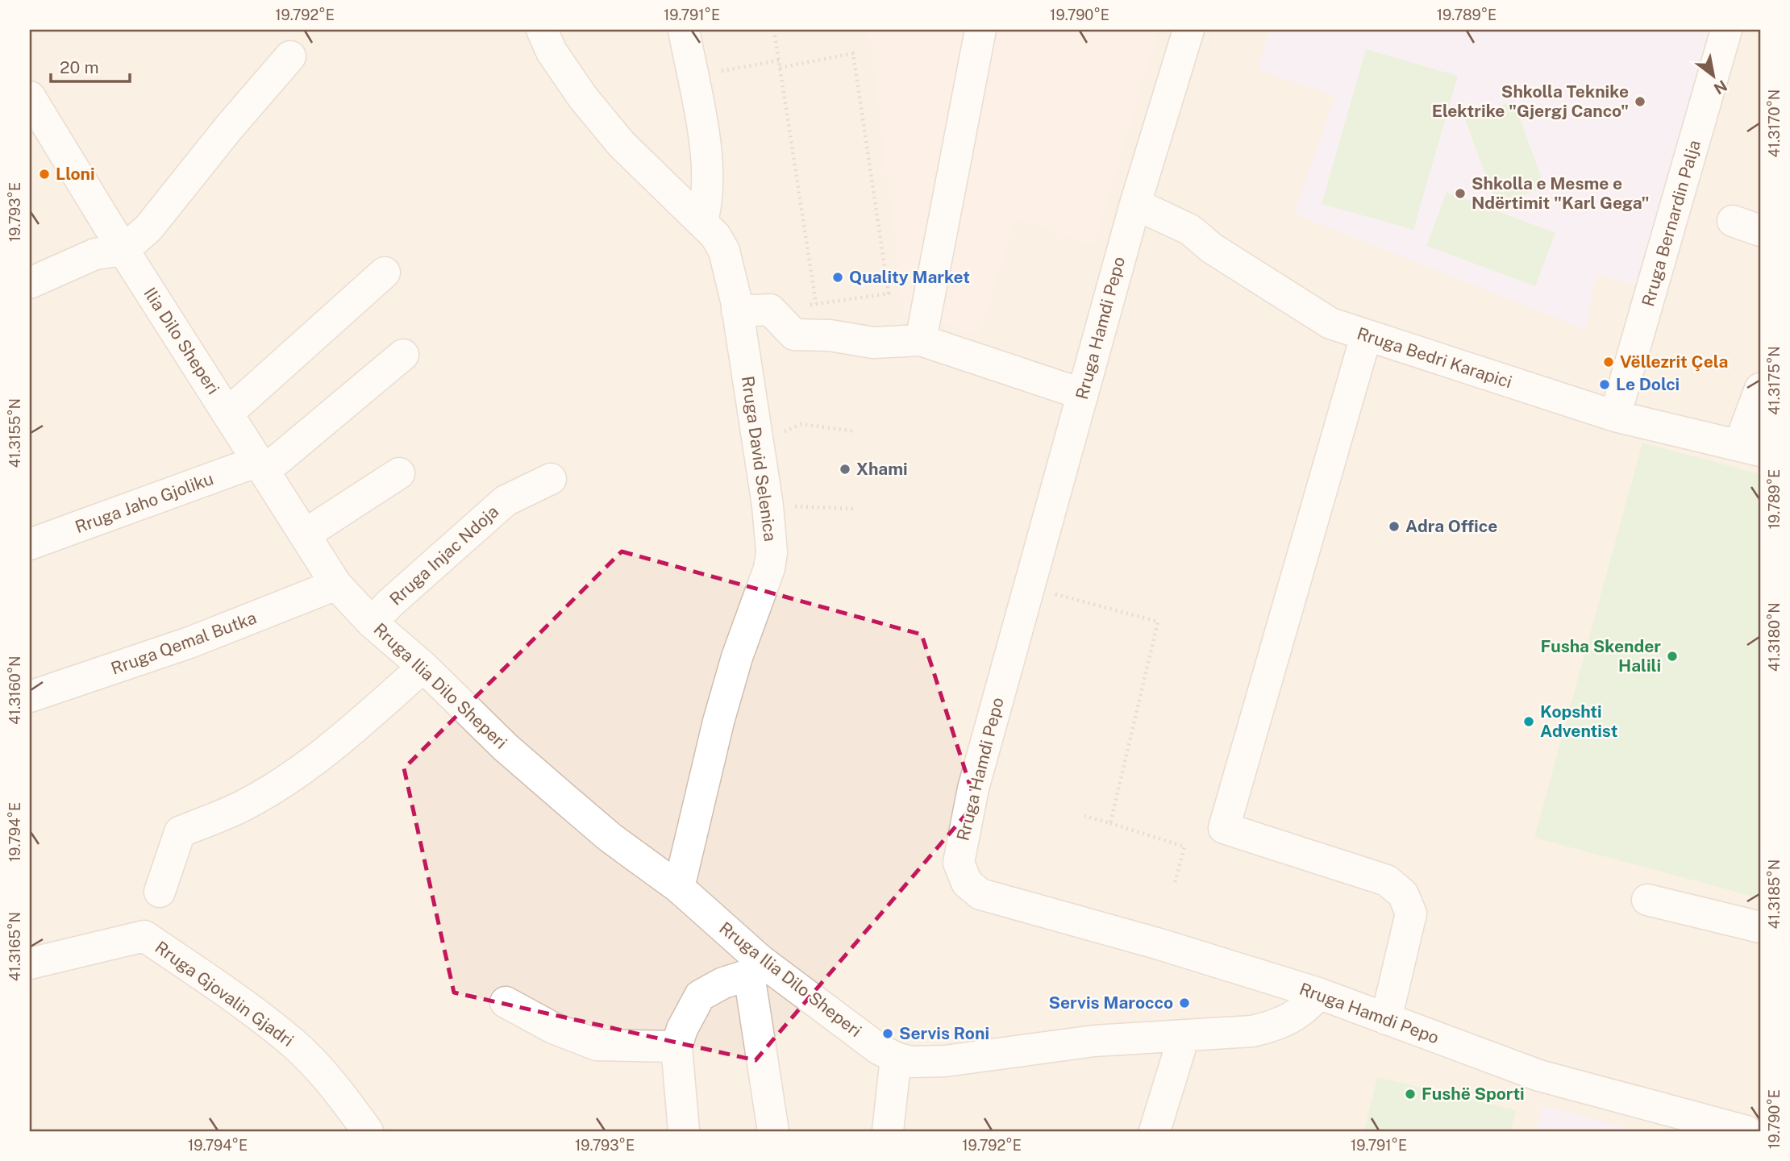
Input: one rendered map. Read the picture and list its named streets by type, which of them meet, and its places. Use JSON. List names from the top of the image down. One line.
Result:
{"streets":{"street":["Rruga Bernardin Palja","Rruga Hamdi Pepo","Ilia Dilo Sheperi","Rruga Bedri Karapici","Rruga David Selenica","Rruga Jaho Gjoliku","Rruga Injac Ndoja","Rruga Qemal Butka","Rruga Ilia Dilo Sheperi","Rruga Gjovalin Gjadri"]},"crossings":[["Rruga Bernardin Palja","Rruga Bedri Karapici"],["Rruga Hamdi Pepo","Rruga Bedri Karapici"],["Rruga Hamdi Pepo","Rruga Ilia Dilo Sheperi"],["Ilia Dilo Sheperi","Rruga Jaho Gjoliku"],["Ilia Dilo Sheperi","Rruga Qemal Butka"],["Ilia Dilo Sheperi","Rruga Ilia Dilo Sheperi"],["Rruga David Selenica","Rruga Ilia Dilo Sheperi"],["Rruga Injac Ndoja","Rruga Ilia Dilo Sheperi"],["Rruga Qemal Butka","Rruga Ilia Dilo Sheperi"]],"places":["Shkolla Teknike Elektrike \"Gjergj Canco\"","Lloni","Shkolla e Mesme e Ndërtimit \"Karl Gega\"","Quality Market","Vëllezrit Çela","Le Dolci","Xhami","Adra Office","Fusha Skender Halili","Kopshti Adventist","Servis Marocco","Servis Roni","Fushë Sporti"],"scale_bar":"20 m","north":"bottom right","coordinates":["19.792°E","19.791°E","19.790°E","19.789°E","41.3170°N","19.793°E","41.3175°N","41.3155°N","41.3180°N","41.3160°N","19.794°E","41.3185°N","41.3165°N"]}
